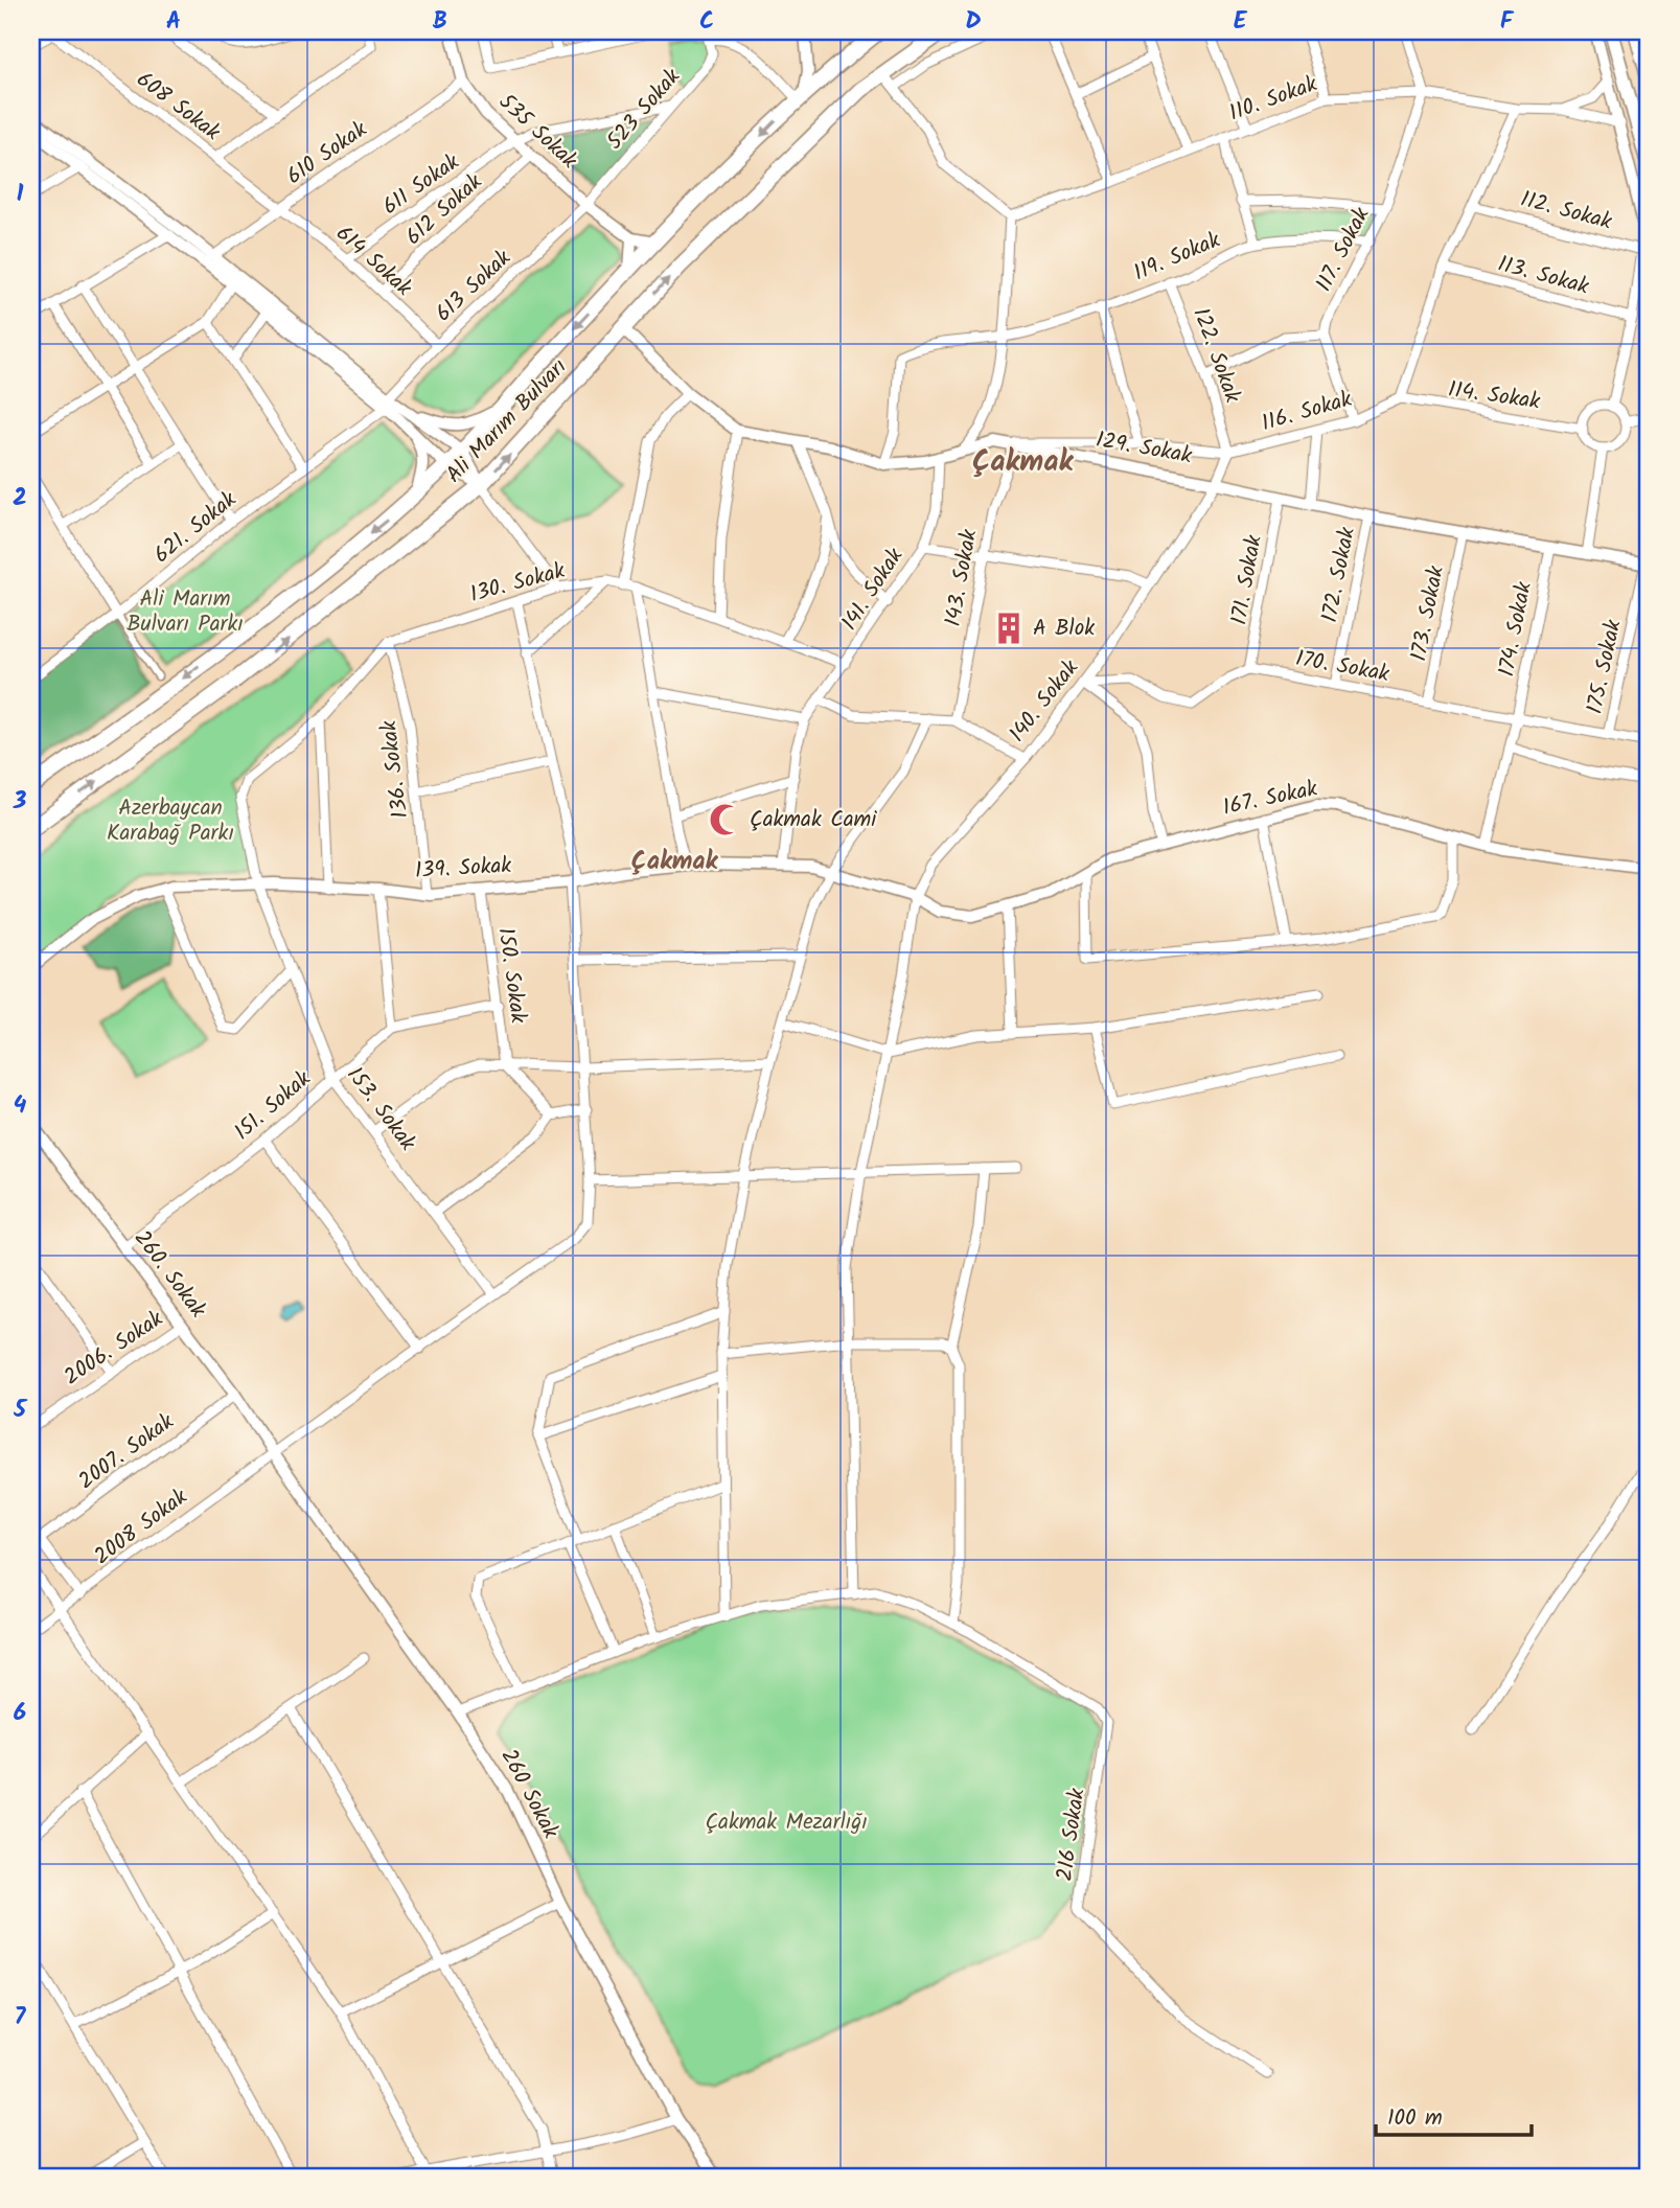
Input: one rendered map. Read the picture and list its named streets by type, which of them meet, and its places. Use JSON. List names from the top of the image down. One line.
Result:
{"streets":{"main road":["Ali Marım Bulvarı"],"street":["110. Sokak","608 Sokak","523 Sokak","535 Sokak","610 Sokak","611 Sokak","612 Sokak","112. Sokak","117. Sokak","119. Sokak","614 Sokak","113. Sokak","613 Sokak","122. Sokak","114. Sokak","116. Sokak","129. Sokak","621. Sokak","172. Sokak","143. Sokak","171. Sokak","130. Sokak","141. Sokak","173. Sokak","174. Sokak","170. Sokak","175. Sokak","140. Sokak","136. Sokak","167. Sokak","139. Sokak","150. Sokak","151. Sokak","153. Sokak","260. Sokak","2006. Sokak","2007. Sokak","2008 Sokak","260 Sokak","216 Sokak"]},"crossings":[["110. Sokak","117. Sokak"],["608 Sokak","610 Sokak"],["608 Sokak","614 Sokak"],["523 Sokak","535 Sokak"],["523 Sokak","611 Sokak"],["523 Sokak","613 Sokak"],["535 Sokak","610 Sokak"],["535 Sokak","611 Sokak"],["535 Sokak","612 Sokak"],["535 Sokak","613 Sokak"],["610 Sokak","614 Sokak"],["611 Sokak","614 Sokak"],["612 Sokak","614 Sokak"],["117. Sokak","119. Sokak"],["119. Sokak","122. Sokak"],["119. Sokak","129. Sokak"],["614 Sokak","613 Sokak"],["613 Sokak","621. Sokak"],["122. Sokak","116. Sokak"],["114. Sokak","116. Sokak"],["116. Sokak","129. Sokak"],["Ali Marım Bulvarı","129. Sokak"],["129. Sokak","172. Sokak"],["129. Sokak","143. Sokak"],["129. Sokak","171. Sokak"],["129. Sokak","173. Sokak"],["129. Sokak","174. Sokak"],["129. Sokak","175. Sokak"],["129. Sokak","140. Sokak"],["172. Sokak","170. Sokak"],["143. Sokak","141. Sokak"],["171. Sokak","170. Sokak"],["130. Sokak","141. Sokak"],["130. Sokak","136. Sokak"],["130. Sokak","2008 Sokak"],["141. Sokak","140. Sokak"],["141. Sokak","139. Sokak"],["173. Sokak","170. Sokak"],["174. Sokak","170. Sokak"],["174. Sokak","167. Sokak"],["170. Sokak","175. Sokak"],["140. Sokak","167. Sokak"],["140. Sokak","139. Sokak"],["136. Sokak","139. Sokak"],["167. Sokak","139. Sokak"],["139. Sokak","150. Sokak"],["139. Sokak","153. Sokak"],["139. Sokak","2008 Sokak"],["150. Sokak","151. Sokak"],["151. Sokak","153. Sokak"],["151. Sokak","260. Sokak"],["153. Sokak","2008 Sokak"],["260. Sokak","2006. Sokak"],["260. Sokak","2007. Sokak"],["260. Sokak","2008 Sokak"],["260. Sokak","260 Sokak"],["2008 Sokak","260 Sokak"]],"districts":["Çakmak","Çakmak"],"parks":["Ali Marım Bulvarı Parkı","Azerbaycan Karabağ Parkı","Çakmak Mezarlığı"],"places":{"building":["A Blok"],"mosque":["Çakmak Cami"]},"scale_bar":"100 m","grid":{"columns":["A","B","C","D","E","F"],"rows":["1","2","3","4","5","6","7"]}}
